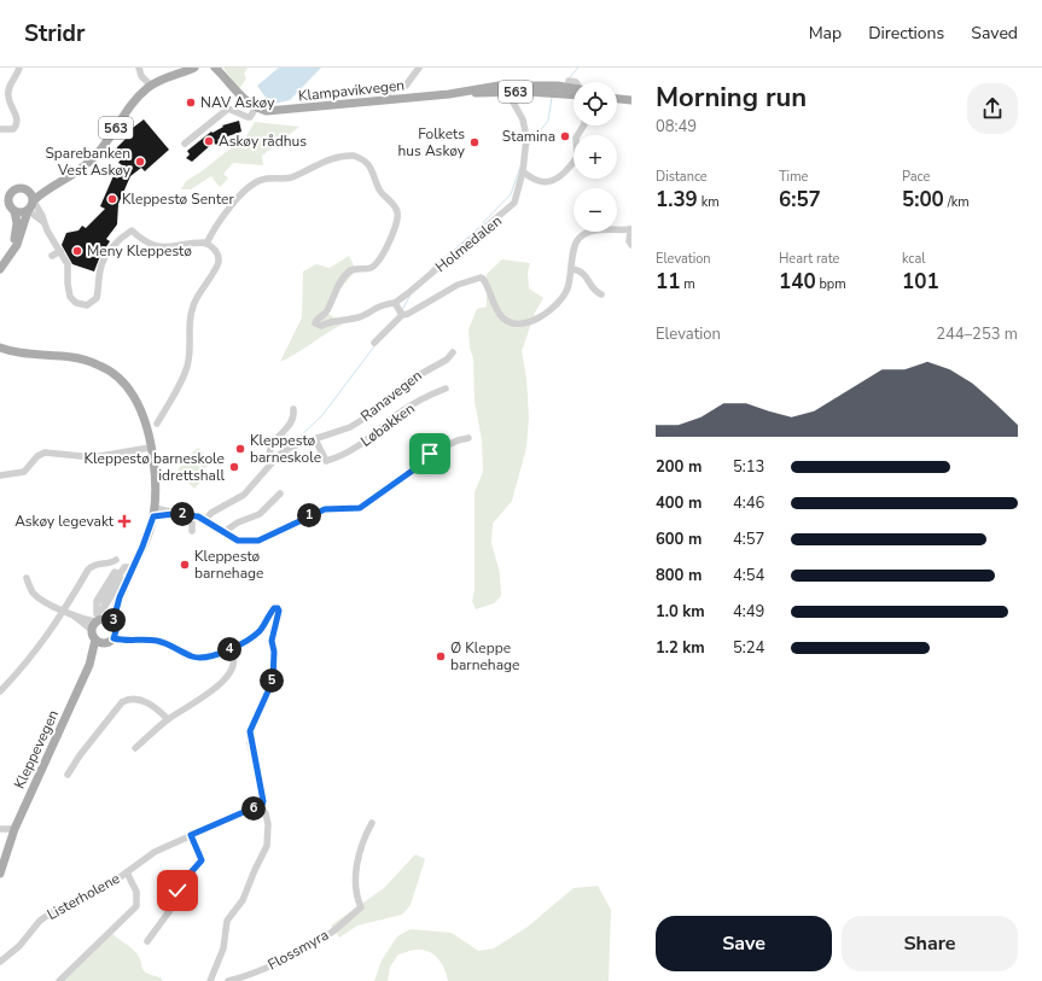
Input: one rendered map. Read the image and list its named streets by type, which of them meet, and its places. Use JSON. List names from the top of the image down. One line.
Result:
{"streets":{"main road":["Klampavikvegen","563","Kleppevegen"],"street":["Holmedalen","Ranavegen","Løbakken","Listerholene","Flossmyra"]},"crossings":[["Klampavikvegen","Holmedalen"],["Ranavegen","Løbakken"]],"places":{"other":["NAV Askøy","Stamina","Askøy rådhus","Folkets hus Askøy","Sparebanken Vest Askøy","Kleppestø Senter","Meny Kleppestø","Kleppestø barneskole","Kleppestø barneskole idrettshall","Kleppestø barnehage","Ø Kleppe barnehage"],"health":["Askøy legevakt"]},"page":{"header":"Stridr","nav":["Map","Directions","Saved"],"heading":["Morning run","08:49"],"map_buttons":["+","−"],"stats":[["Distance","1.39 km"],["Time","6:57"],["Pace","5:00 /km"],["Elevation","11 m"],["Heart rate","140 bpm"],["kcal","101"]],"chart":["Elevation","244–253 m"],"list":[{"name":"200 m","note":"5:13"},{"name":"400 m","note":"4:46"},{"name":"600 m","note":"4:57"},{"name":"800 m","note":"4:54"},{"name":"1.0 km","note":"4:49"},{"name":"1.2 km","note":"5:24"}],"pins":["2","1","3","4","5","6"],"buttons":["Save","Share"]}}
